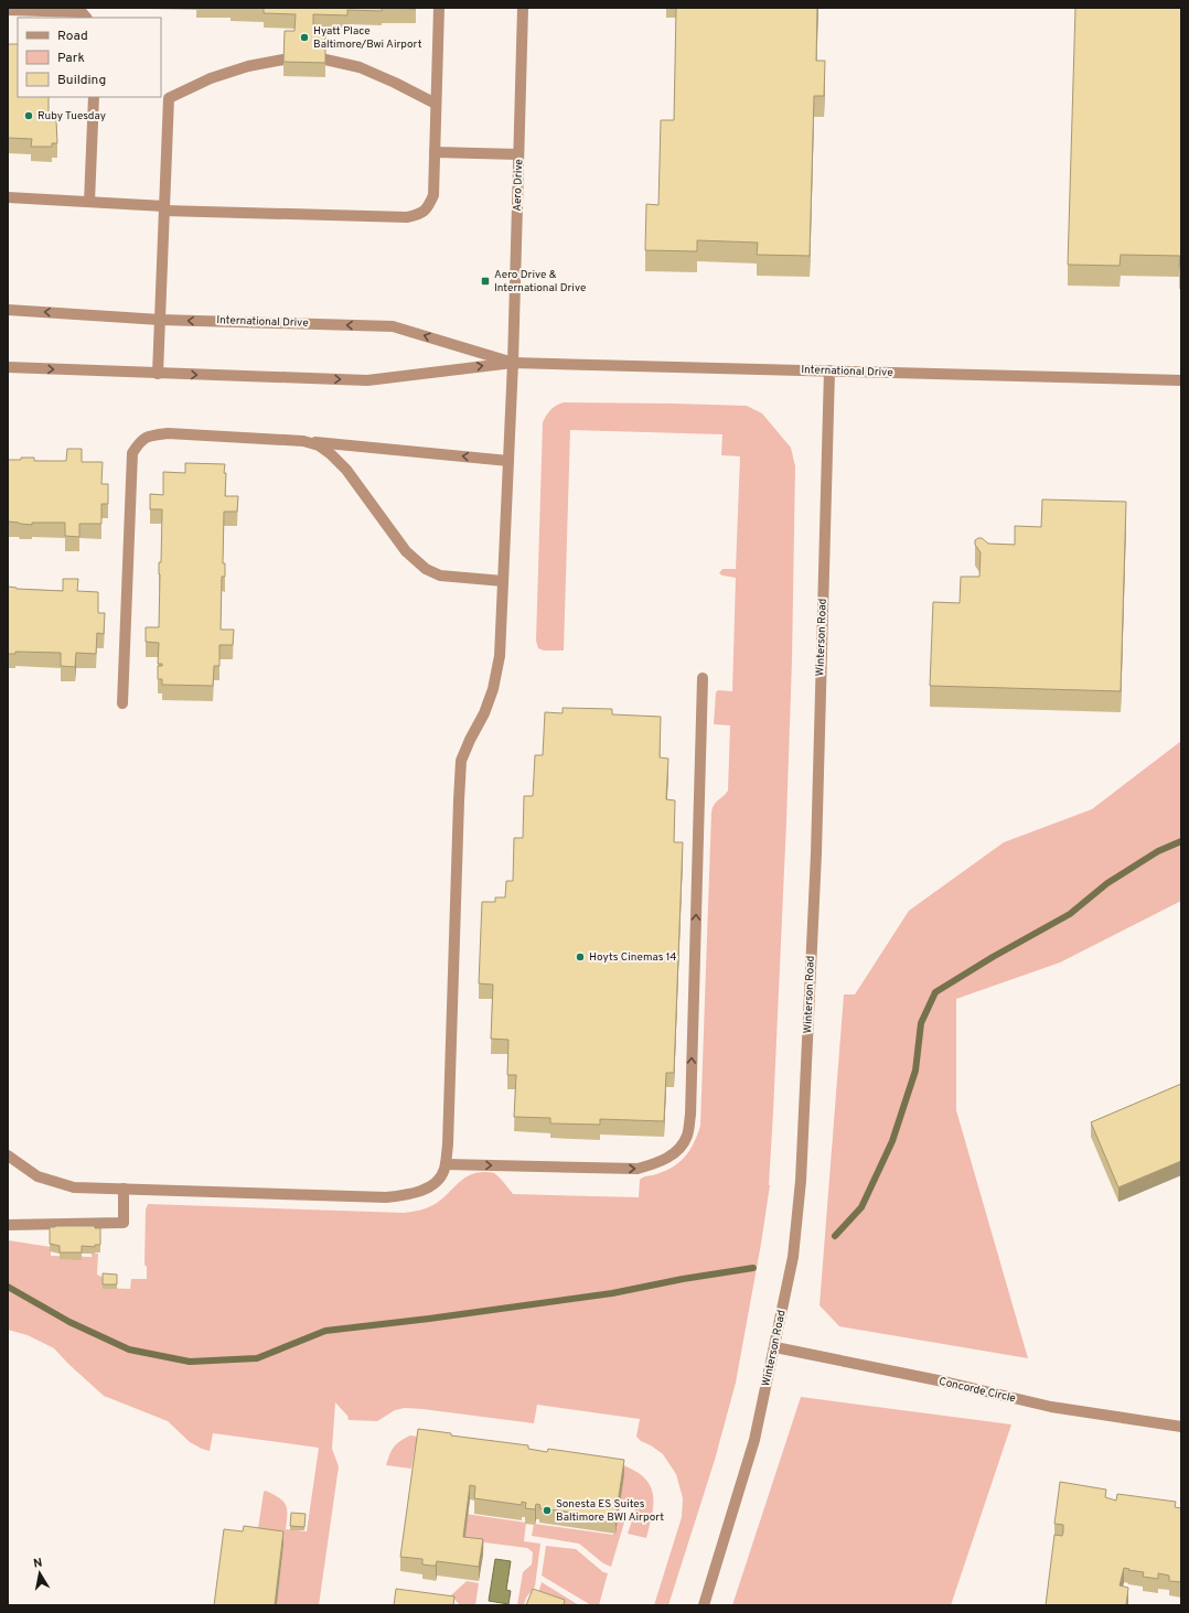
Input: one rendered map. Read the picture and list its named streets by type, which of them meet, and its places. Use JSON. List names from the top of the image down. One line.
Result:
{"streets":{"street":["Aero Drive","International Drive","Winterson Road","Concorde Circle"]},"crossings":[["Aero Drive","International Drive"],["International Drive","Winterson Road"],["Winterson Road","Concorde Circle"]],"places":{"other":["Hyatt Place Baltimore/Bwi Airport","Ruby Tuesday","Hoyts Cinemas 14","Sonesta ES Suites Baltimore BWI Airport"],"transit":["Aero Drive & International Drive"]},"legend":["Road","Park","Building"],"north":"top"}
